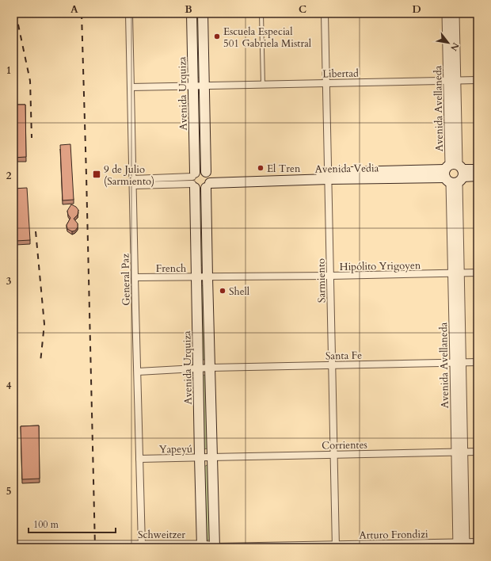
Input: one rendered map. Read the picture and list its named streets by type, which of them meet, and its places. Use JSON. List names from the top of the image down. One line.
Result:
{"streets":{"main road":["Avenida Urquiza","Avenida Vedia"],"street":["Libertad","Avenida Avellaneda","Hipólito Yrigoyen","French","General Paz","Sarmiento","Santa Fe","Corrientes","Yapeyú","Schweitzer","Arturo Frondizi"]},"crossings":[["Libertad","Avenida Urquiza"],["Libertad","Avenida Avellaneda"],["Libertad","General Paz"],["Libertad","Sarmiento"],["Avenida Urquiza","French"],["Avenida Urquiza","Santa Fe"],["Avenida Urquiza","Yapeyú"],["Avenida Urquiza","Schweitzer"],["Avenida Avellaneda","Avenida Vedia"],["Avenida Avellaneda","Hipólito Yrigoyen"],["Avenida Avellaneda","Santa Fe"],["Avenida Avellaneda","Corrientes"],["Avenida Avellaneda","Arturo Frondizi"],["Avenida Vedia","Sarmiento"],["Hipólito Yrigoyen","French"],["Hipólito Yrigoyen","Sarmiento"],["French","General Paz"],["General Paz","Santa Fe"],["General Paz","Yapeyú"],["General Paz","Schweitzer"],["Sarmiento","Santa Fe"],["Sarmiento","Corrientes"],["Sarmiento","Arturo Frondizi"],["Corrientes","Yapeyú"],["Schweitzer","Arturo Frondizi"]],"places":{"other":["Escuela Especial 501 Gabriela Mistral","El Tren","Shell"],"transit":["9 de Julio (Sarmiento)"]},"scale_bar":"100 m","north":"bottom right","grid":{"columns":["A","B","C","D"],"rows":["1","2","3","4","5"]}}
